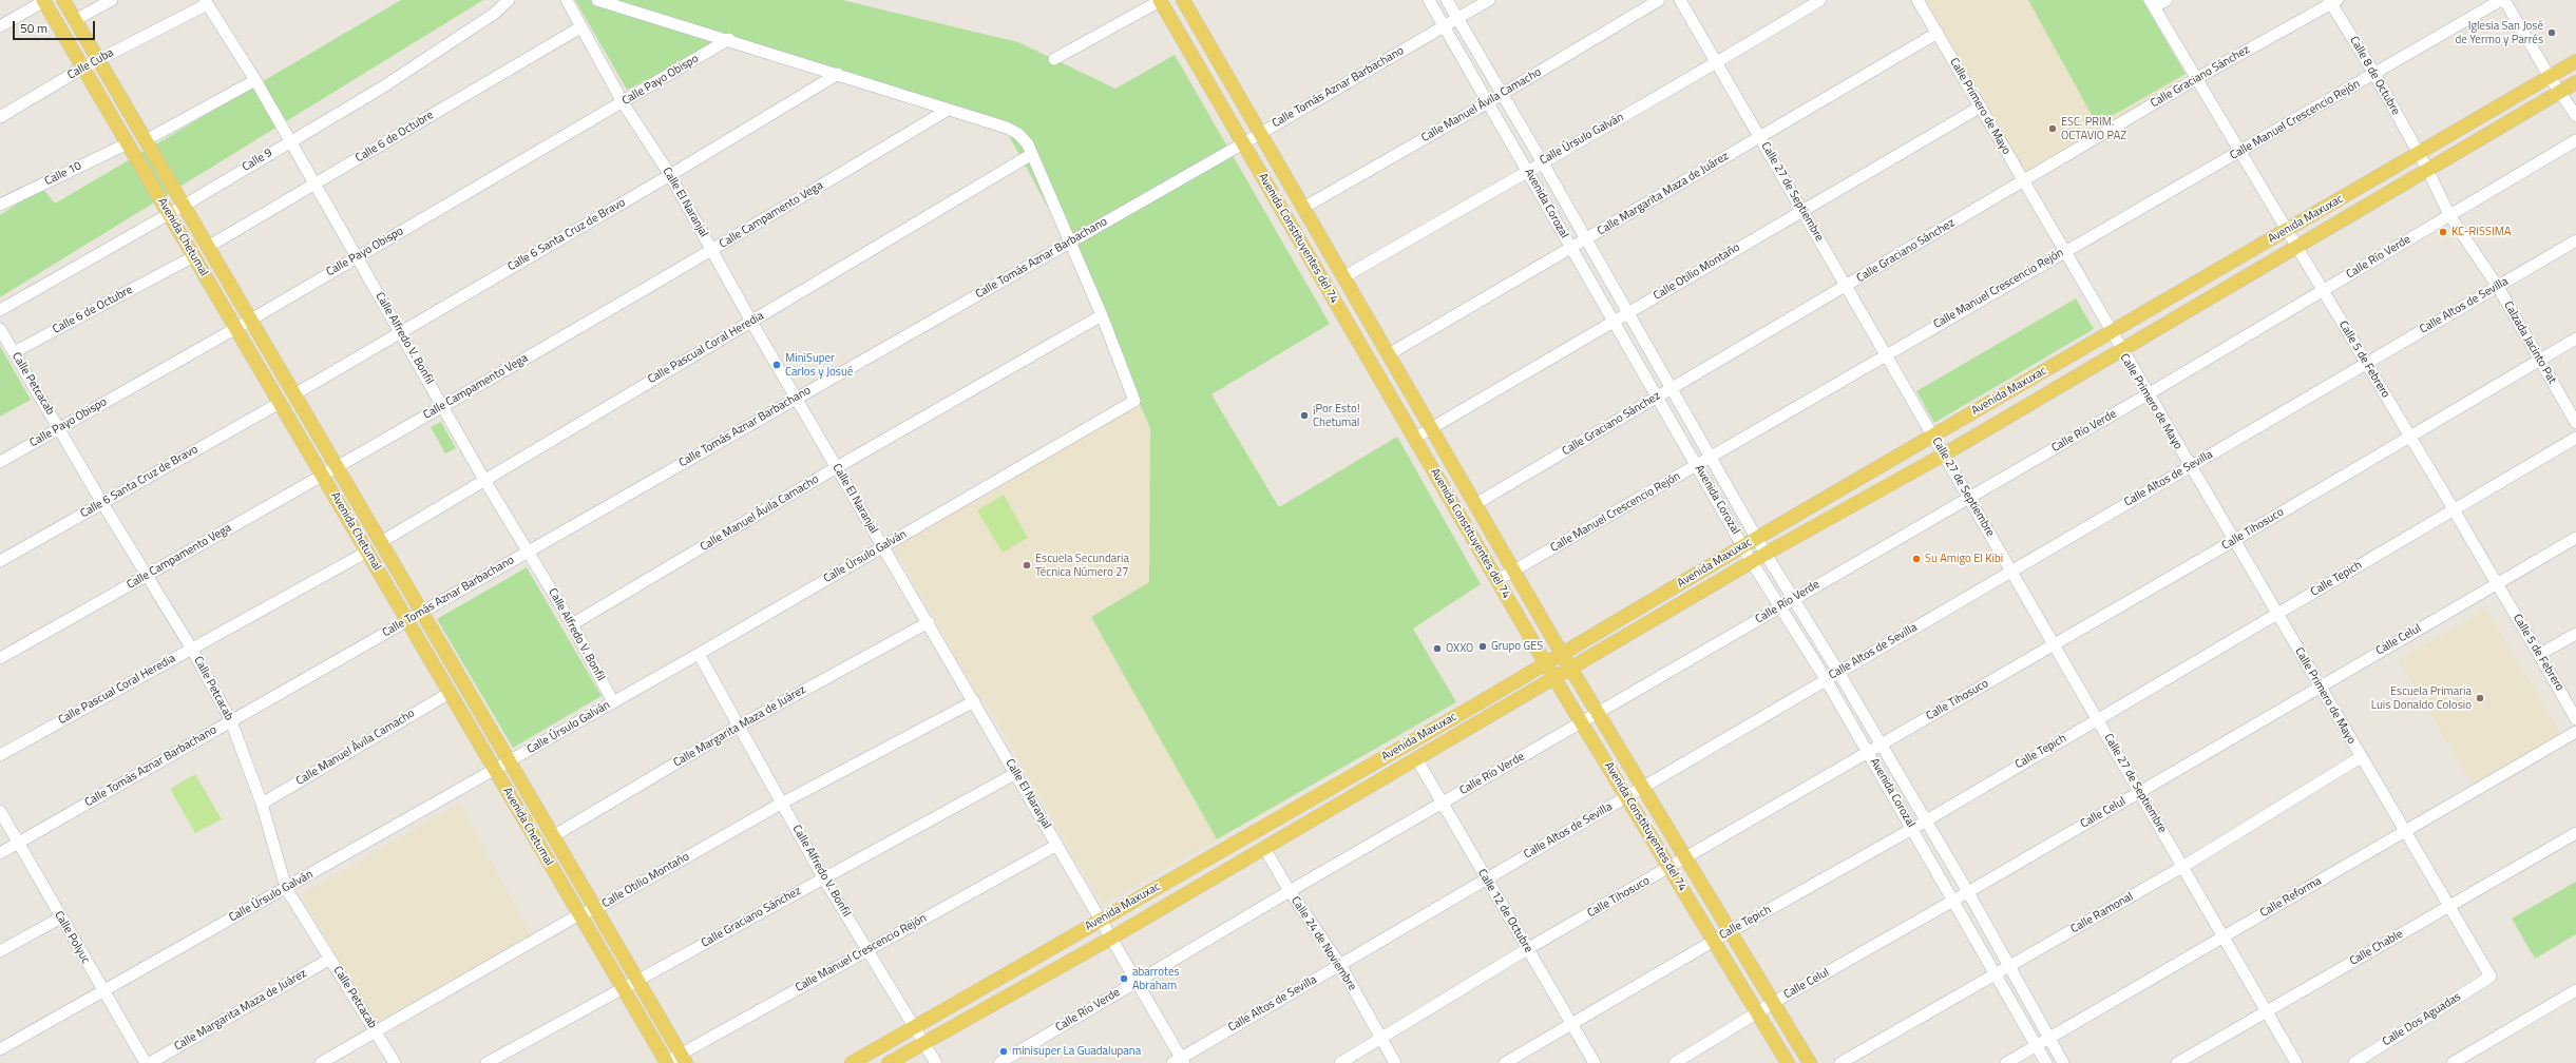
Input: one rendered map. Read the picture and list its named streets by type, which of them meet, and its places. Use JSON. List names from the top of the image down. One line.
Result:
{"streets":{"main road":["Avenida Maxuxac","Avenida Chetumal","Avenida Constituyentes del 74"],"street":["Calle Cuba","Calle 8 de Octubre","Calle Graciano Sánchez","Calle Payo Obispo","Calle Tomás Aznar Barbachano","Calle Manuel Ávila Camacho","Calle Primero de Mayo","Calle Manuel Crescencio Rejón","Calle 6 de Octubre","Calle Úrsulo Galván","Calle 9","Calle 10","Calle 27 de Septiembre","Calle Margarita Maza de Juárez","Calle El Naranjal","Avenida Corozal","Calle Campamento Vega","Calle 6 Santa Cruz de Bravo","Calle Río Verde","Calle Otilio Montaño","Calle Altos de Sevilla","Calle Alfredo V. Bonfil","Calzada Jacinto Pat","Calle Pascual Coral Heredia","Calle 5 de Febrero","Calle Petcacab","Calle Tihosuco","Calle Tepich","Calle Celul","Calle Reforma","Calle 12 de Octubre","Calle Ramonal","Calle Polyuc","Calle 24 de Noviembre","Calle Chable","Calle Dos Aguadas"]},"crossings":[["Calle Cuba","Avenida Chetumal"],["Calle Cuba","Calle Alfredo V. Bonfil"],["Calle 8 de Octubre","Calle Graciano Sánchez"],["Calle 8 de Octubre","Calle Manuel Crescencio Rejón"],["Calle 8 de Octubre","Avenida Maxuxac"],["Calle 8 de Octubre","Calzada Jacinto Pat"],["Calle Graciano Sánchez","Calle Primero de Mayo"],["Calle Graciano Sánchez","Calle 27 de Septiembre"],["Calle Graciano Sánchez","Calle El Naranjal"],["Calle Graciano Sánchez","Avenida Corozal"],["Calle Graciano Sánchez","Avenida Chetumal"],["Calle Graciano Sánchez","Avenida Constituyentes del 74"],["Calle Graciano Sánchez","Calle Alfredo V. Bonfil"],["Calle Graciano Sánchez","Calle 5 de Febrero"],["Calle Payo Obispo","Calle El Naranjal"],["Calle Payo Obispo","Avenida Chetumal"],["Calle Payo Obispo","Calle Alfredo V. Bonfil"],["Calle Payo Obispo","Calle Petcacab"],["Calle Tomás Aznar Barbachano","Calle El Naranjal"],["Calle Tomás Aznar Barbachano","Avenida Corozal"],["Calle Tomás Aznar Barbachano","Avenida Chetumal"],["Calle Tomás Aznar Barbachano","Avenida Constituyentes del 74"],["Calle Tomás Aznar Barbachano","Calle Alfredo V. Bonfil"],["Calle Tomás Aznar Barbachano","Calle Petcacab"],["Calle Tomás Aznar Barbachano","Calle Polyuc"],["Calle Manuel Ávila Camacho","Calle Úrsulo Galván"],["Calle Manuel Ávila Camacho","Calle El Naranjal"],["Calle Manuel Ávila Camacho","Avenida Corozal"],["Calle Manuel Ávila Camacho","Avenida Chetumal"],["Calle Manuel Ávila Camacho","Avenida Constituyentes del 74"],["Calle Manuel Ávila Camacho","Calle Alfredo V. Bonfil"],["Calle Manuel Ávila Camacho","Calle Petcacab"],["Calle Primero de Mayo","Calle Manuel Crescencio Rejón"],["Calle Primero de Mayo","Calle Margarita Maza de Juárez"],["Calle Primero de Mayo","Avenida Maxuxac"],["Calle Primero de Mayo","Calle Río Verde"],["Calle Primero de Mayo","Calle Otilio Montaño"],["Calle Primero de Mayo","Calle Altos de Sevilla"],["Calle Primero de Mayo","Calle Tihosuco"],["Calle Primero de Mayo","Calle Tepich"],["Calle Primero de Mayo","Calle Celul"],["Calle Primero de Mayo","Calle Reforma"],["Calle Primero de Mayo","Calle Ramonal"],["Calle Primero de Mayo","Calle Chable"],["Calle Primero de Mayo","Calle Dos Aguadas"],["Calle Manuel Crescencio Rejón","Calle 27 de Septiembre"],["Calle Manuel Crescencio Rejón","Calle El Naranjal"],["Calle Manuel Crescencio Rejón","Avenida Corozal"],["Calle Manuel Crescencio Rejón","Avenida Chetumal"],["Calle Manuel Crescencio Rejón","Avenida Constituyentes del 74"],["Calle Manuel Crescencio Rejón","Calle Alfredo V. Bonfil"],["Calle Manuel Crescencio Rejón","Calle 5 de Febrero"],["Calle 6 de Octubre","Calle El Naranjal"],["Calle 6 de Octubre","Avenida Chetumal"],["Calle 6 de Octubre","Calle Alfredo V. Bonfil"],["Calle 6 de Octubre","Calle Petcacab"],["Calle Úrsulo Galván","Calle 27 de Septiembre"],["Calle Úrsulo Galván","Calle El Naranjal"],["Calle Úrsulo Galván","Avenida Corozal"],["Calle Úrsulo Galván","Avenida Chetumal"],["Calle Úrsulo Galván","Avenida Constituyentes del 74"],["Calle Úrsulo Galván","Calle Alfredo V. Bonfil"],["Calle Úrsulo Galván","Calle Petcacab"],["Calle Úrsulo Galván","Calle Polyuc"],["Calle 9","Avenida Chetumal"],["Calle 9","Calle Alfredo V. Bonfil"],["Calle 10","Avenida Chetumal"],["Calle 27 de Septiembre","Calle Margarita Maza de Juárez"],["Calle 27 de Septiembre","Avenida Maxuxac"],["Calle 27 de Septiembre","Calle Río Verde"],["Calle 27 de Septiembre","Calle Otilio Montaño"],["Calle 27 de Septiembre","Calle Altos de Sevilla"],["Calle 27 de Septiembre","Calle Tihosuco"],["Calle 27 de Septiembre","Calle Tepich"],["Calle 27 de Septiembre","Calle Celul"],["Calle 27 de Septiembre","Calle Reforma"],["Calle 27 de Septiembre","Calle Ramonal"],["Calle 27 de Septiembre","Calle Chable"],["Calle Margarita Maza de Juárez","Calle El Naranjal"],["Calle Margarita Maza de Juárez","Avenida Corozal"],["Calle Margarita Maza de Juárez","Avenida Chetumal"],["Calle Margarita Maza de Juárez","Avenida Constituyentes del 74"],["Calle Margarita Maza de Juárez","Calle Alfredo V. Bonfil"],["Calle Margarita Maza de Juárez","Calle Petcacab"],["Calle El Naranjal","Calle Campamento Vega"],["Calle El Naranjal","Avenida Maxuxac"],["Calle El Naranjal","Calle 6 Santa Cruz de Bravo"],["Calle El Naranjal","Calle Río Verde"],["Calle El Naranjal","Calle Otilio Montaño"],["Calle El Naranjal","Calle Altos de Sevilla"],["Calle El Naranjal","Calle Pascual Coral Heredia"],["Avenida Corozal","Avenida Maxuxac"],["Avenida Corozal","Calle Río Verde"],["Avenida Corozal","Calle Otilio Montaño"],["Avenida Corozal","Calle Altos de Sevilla"],["Avenida Corozal","Calle Tihosuco"],["Avenida Corozal","Calle Tepich"],["Avenida Corozal","Calle Celul"],["Avenida Corozal","Calle Reforma"],["Avenida Corozal","Calle Ramonal"],["Calle Campamento Vega","Avenida Chetumal"],["Calle Campamento Vega","Calle Alfredo V. Bonfil"],["Calle Campamento Vega","Calle Petcacab"],["Avenida Maxuxac","Avenida Constituyentes del 74"],["Avenida Maxuxac","Calle Alfredo V. Bonfil"],["Avenida Maxuxac","Calzada Jacinto Pat"],["Avenida Maxuxac","Calle 5 de Febrero"],["Avenida Maxuxac","Calle 12 de Octubre"],["Avenida Maxuxac","Calle 24 de Noviembre"],["Calle 6 Santa Cruz de Bravo","Avenida Chetumal"],["Calle 6 Santa Cruz de Bravo","Calle Alfredo V. Bonfil"],["Calle 6 Santa Cruz de Bravo","Calle Petcacab"],["Avenida Chetumal","Calle Otilio Montaño"],["Avenida Chetumal","Calle Pascual Coral Heredia"],["Avenida Constituyentes del 74","Calle Río Verde"],["Avenida Constituyentes del 74","Calle Otilio Montaño"],["Avenida Constituyentes del 74","Calle Altos de Sevilla"],["Avenida Constituyentes del 74","Calle Tihosuco"],["Avenida Constituyentes del 74","Calle Tepich"],["Avenida Constituyentes del 74","Calle Celul"],["Calle Río Verde","Calzada Jacinto Pat"],["Calle Río Verde","Calle 5 de Febrero"],["Calle Río Verde","Calle 12 de Octubre"],["Calle Río Verde","Calle 24 de Noviembre"],["Calle Otilio Montaño","Calle Alfredo V. Bonfil"],["Calle Otilio Montaño","Calle Petcacab"],["Calle Altos de Sevilla","Calzada Jacinto Pat"],["Calle Altos de Sevilla","Calle 5 de Febrero"],["Calle Altos de Sevilla","Calle 12 de Octubre"],["Calle Altos de Sevilla","Calle 24 de Noviembre"],["Calle Alfredo V. Bonfil","Calle Pascual Coral Heredia"],["Calzada Jacinto Pat","Calle Tihosuco"],["Calle Pascual Coral Heredia","Calle Petcacab"],["Calle 5 de Febrero","Calle Tihosuco"],["Calle 5 de Febrero","Calle Tepich"],["Calle 5 de Febrero","Calle Celul"],["Calle Tihosuco","Calle 12 de Octubre"],["Calle Tihosuco","Calle 24 de Noviembre"],["Calle Tepich","Calle 12 de Octubre"]],"places":["Iglesia San José de Yermo y Parrés","ESC. PRIM. OCTAVIO PAZ","KC-RISSIMA","MiniSuper Carlos y Josué","¡Por Esto! Chetumal","Su Amigo El Kibi","Escuela Secundaria Técnica Número 27","Grupo GES","OXXO","Escuela Primaria Luis Donaldo Colosio","abarrotes Abraham","minisuper La Guadalupana"],"scale_bar":"50 m"}
